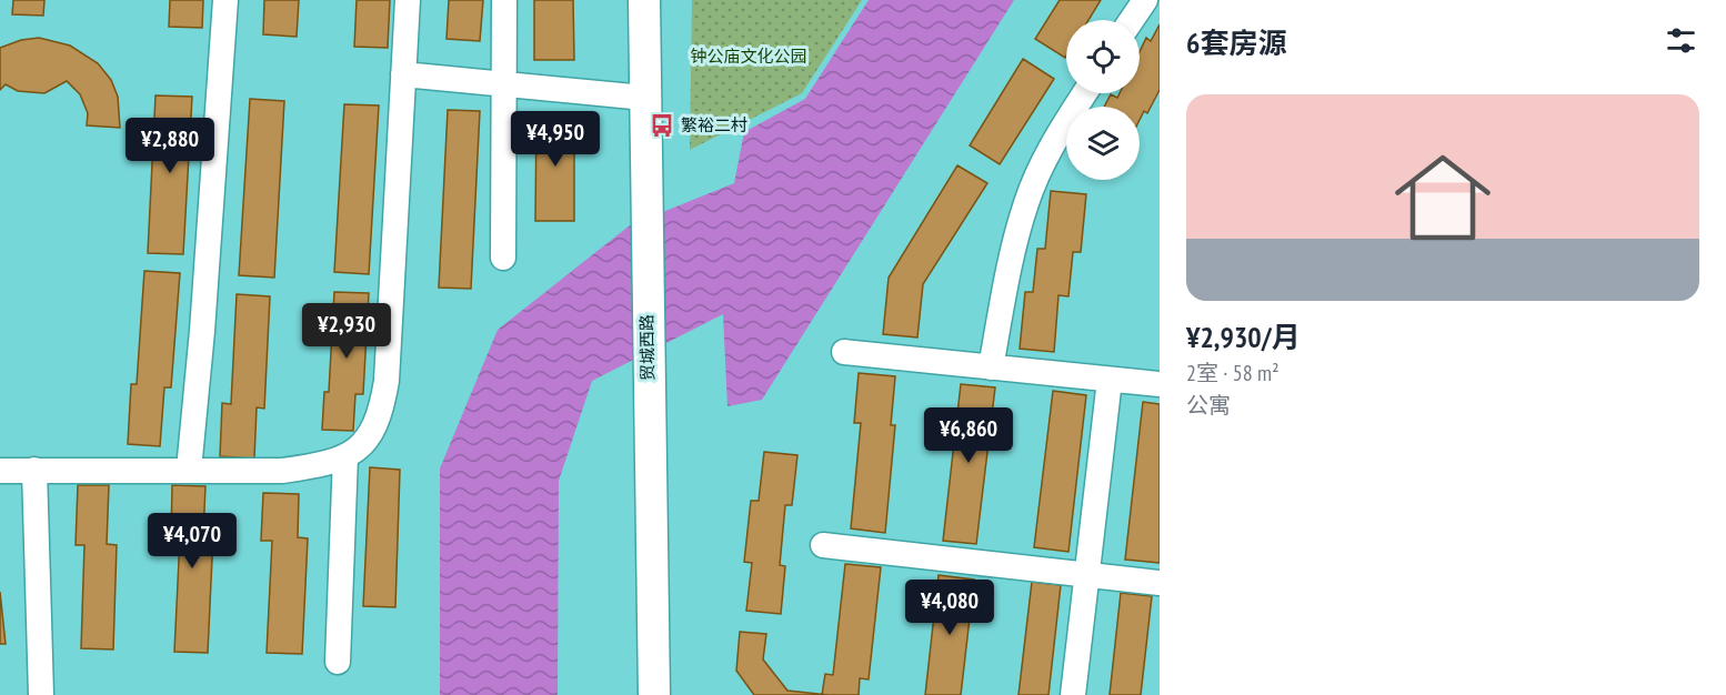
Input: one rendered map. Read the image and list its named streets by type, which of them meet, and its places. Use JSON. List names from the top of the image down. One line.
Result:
{"streets":{"main road":["贸城西路"]},"parks":["钟公庙文化公园"],"places":{"bus stop":["繁裕二村"]},"page":{"heading":"6套房源","list":[{"name":"¥2,930/月","note":"2室 · 58 m² · 公寓"}],"price":["¥4,950","¥2,880","¥2,930","¥6,860","¥4,070","¥4,080"]}}
